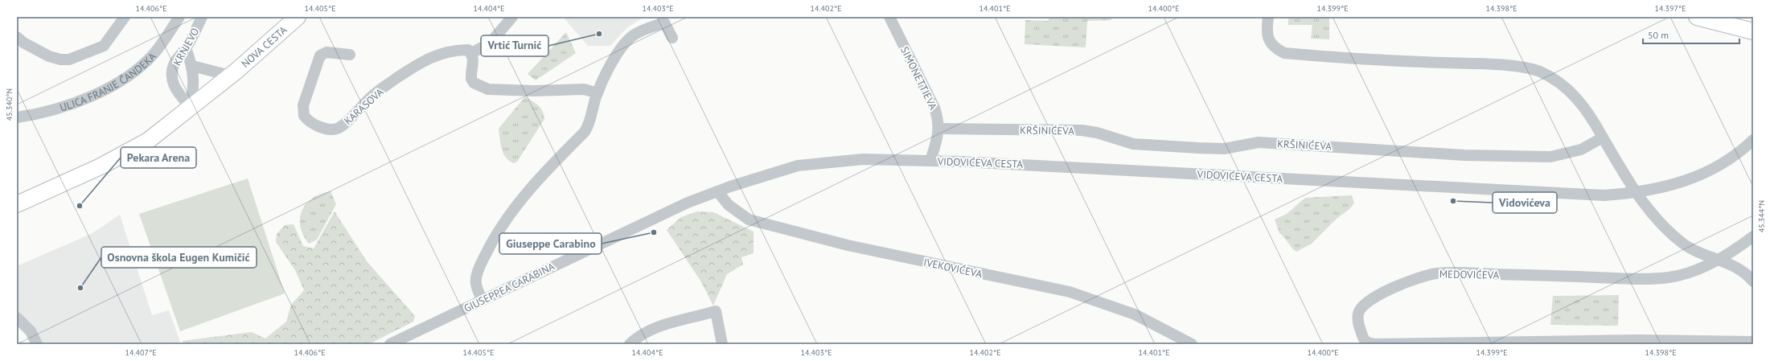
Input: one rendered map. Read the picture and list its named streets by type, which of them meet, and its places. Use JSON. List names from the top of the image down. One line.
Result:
{"streets":{"street":["KRNJEVO","NOVA CESTA","SIMONETTIEVA","ULICA FRANJE ČANDEKA","KARASOVA","KRŠINIĆEVA","VIDOVIĆEVA CESTA","IVEKOVIĆEVA","MEDOVIĆEVA","GIUSEPPEA CARABINA"]},"crossings":[["KRNJEVO","NOVA CESTA"],["SIMONETTIEVA","KRŠINIĆEVA"],["SIMONETTIEVA","VIDOVIĆEVA CESTA"],["VIDOVIĆEVA CESTA","IVEKOVIĆEVA"],["VIDOVIĆEVA CESTA","GIUSEPPEA CARABINA"],["IVEKOVIĆEVA","GIUSEPPEA CARABINA"]],"places":["Vrtić Turnić","Vidovićeva","Pekara Arena","Giuseppe Carabino","Osnovna škola Eugen Kumičić"],"scale_bar":"50 m","coordinates":["14.406°E","14.405°E","14.404°E","14.403°E","14.402°E","14.401°E","14.400°E","14.399°E","14.398°E","14.397°E","45.340°N","45.344°N","14.407°E"]}
